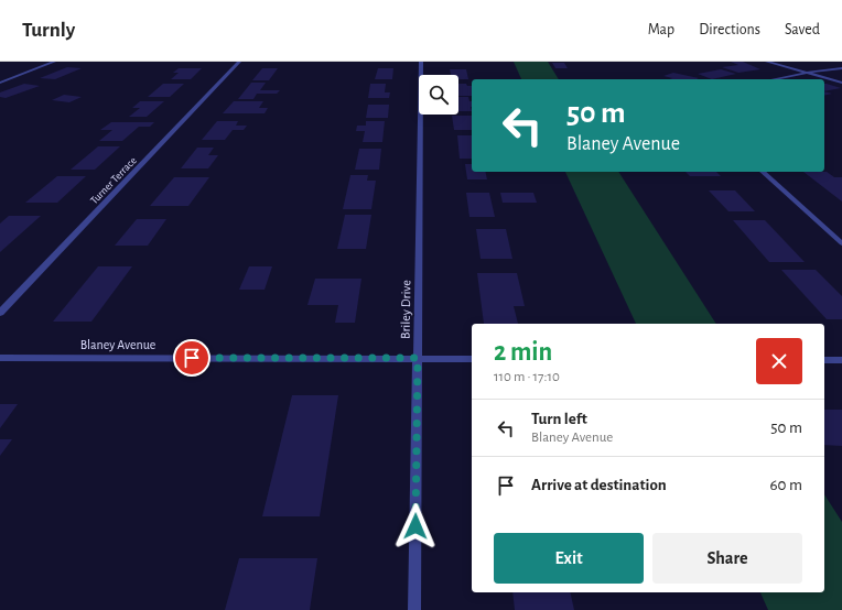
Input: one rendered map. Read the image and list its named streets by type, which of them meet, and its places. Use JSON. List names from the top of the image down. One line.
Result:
{"streets":{"street":["Turner Terrace","Briley Drive","Blaney Avenue"]},"crossings":[["Briley Drive","Blaney Avenue"]],"page":{"header":"Turnly","nav":["Map","Directions","Saved"],"turn":["50 m","Blaney Avenue"],"heading":["2 min","110 m · 17:10"],"list":[{"name":"Turn left","note":"Blaney Avenue","value":"50 m"},{"name":"Arrive at destination","value":"60 m"}],"buttons":["Exit","Share"]}}
